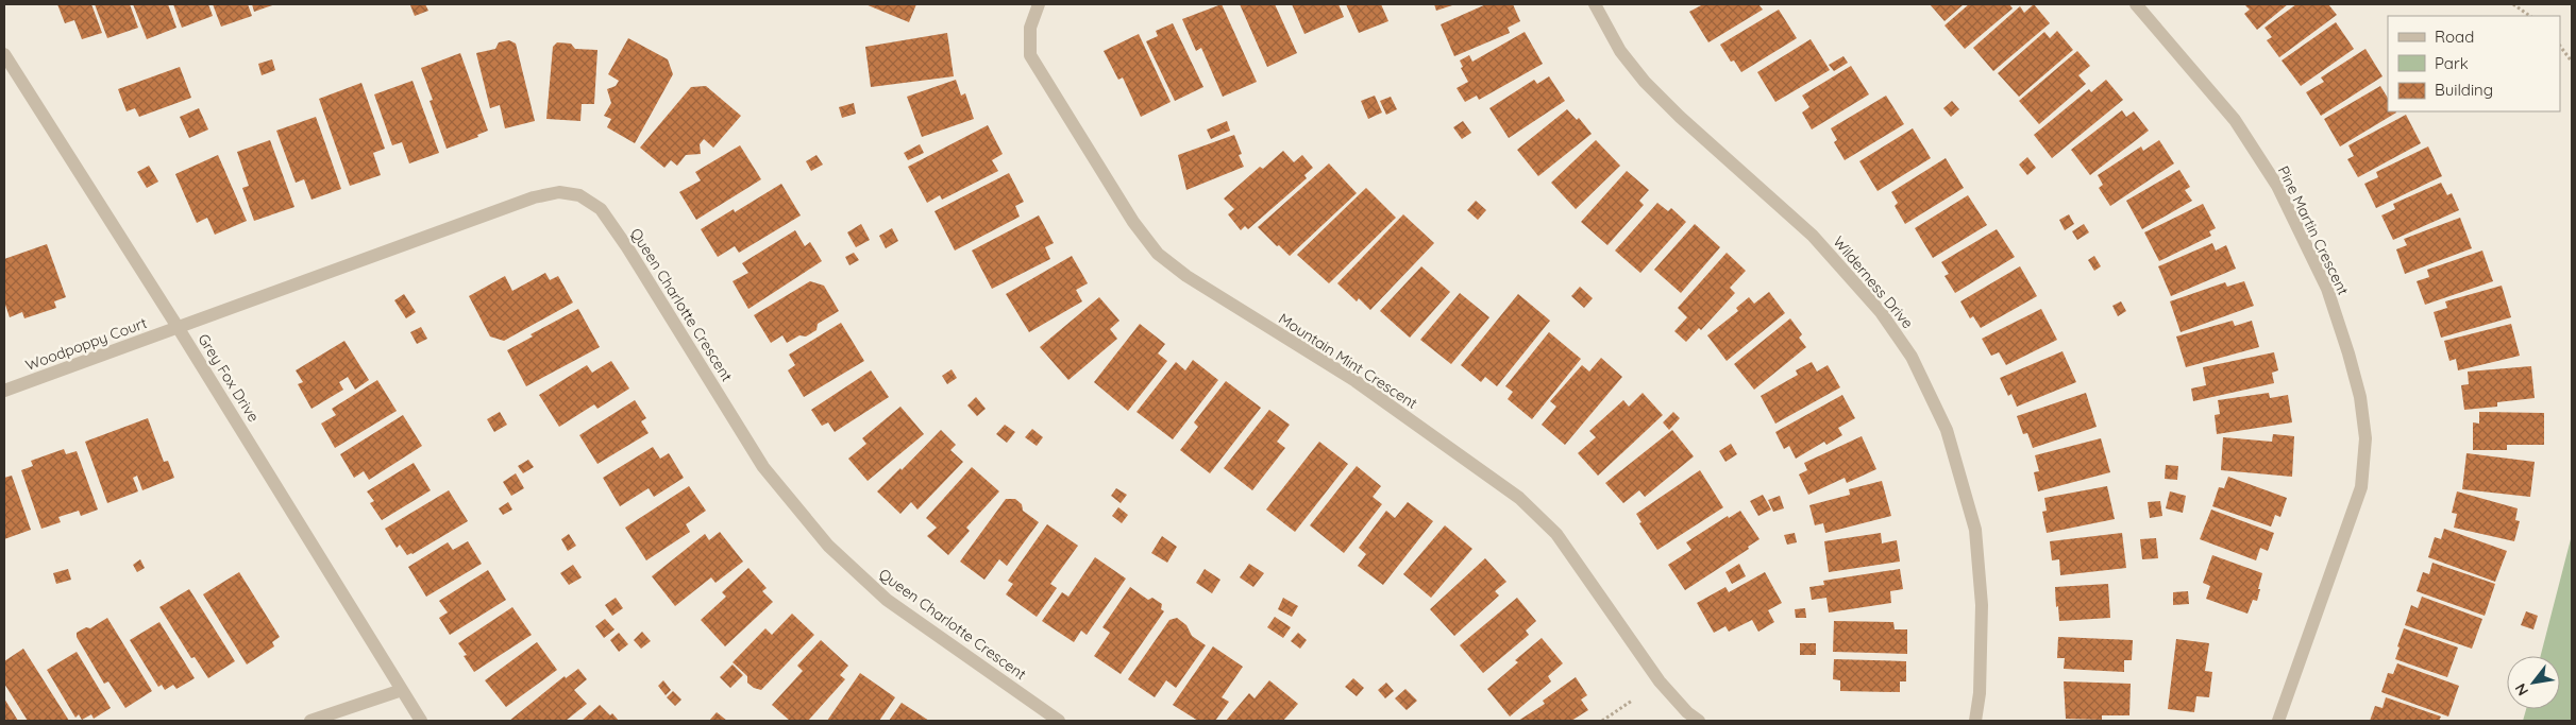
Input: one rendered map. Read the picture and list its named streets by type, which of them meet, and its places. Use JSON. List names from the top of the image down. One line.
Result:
{"streets":{"street":["Pine Martin Crescent","Wilderness Drive","Queen Charlotte Crescent","Woodpoppy Court","Mountain Mint Crescent","Grey Fox Drive"]},"crossings":[["Queen Charlotte Crescent","Woodpoppy Court"],["Queen Charlotte Crescent","Grey Fox Drive"],["Woodpoppy Court","Grey Fox Drive"]],"legend":["Road","Park","Building"],"north":"bottom left"}
